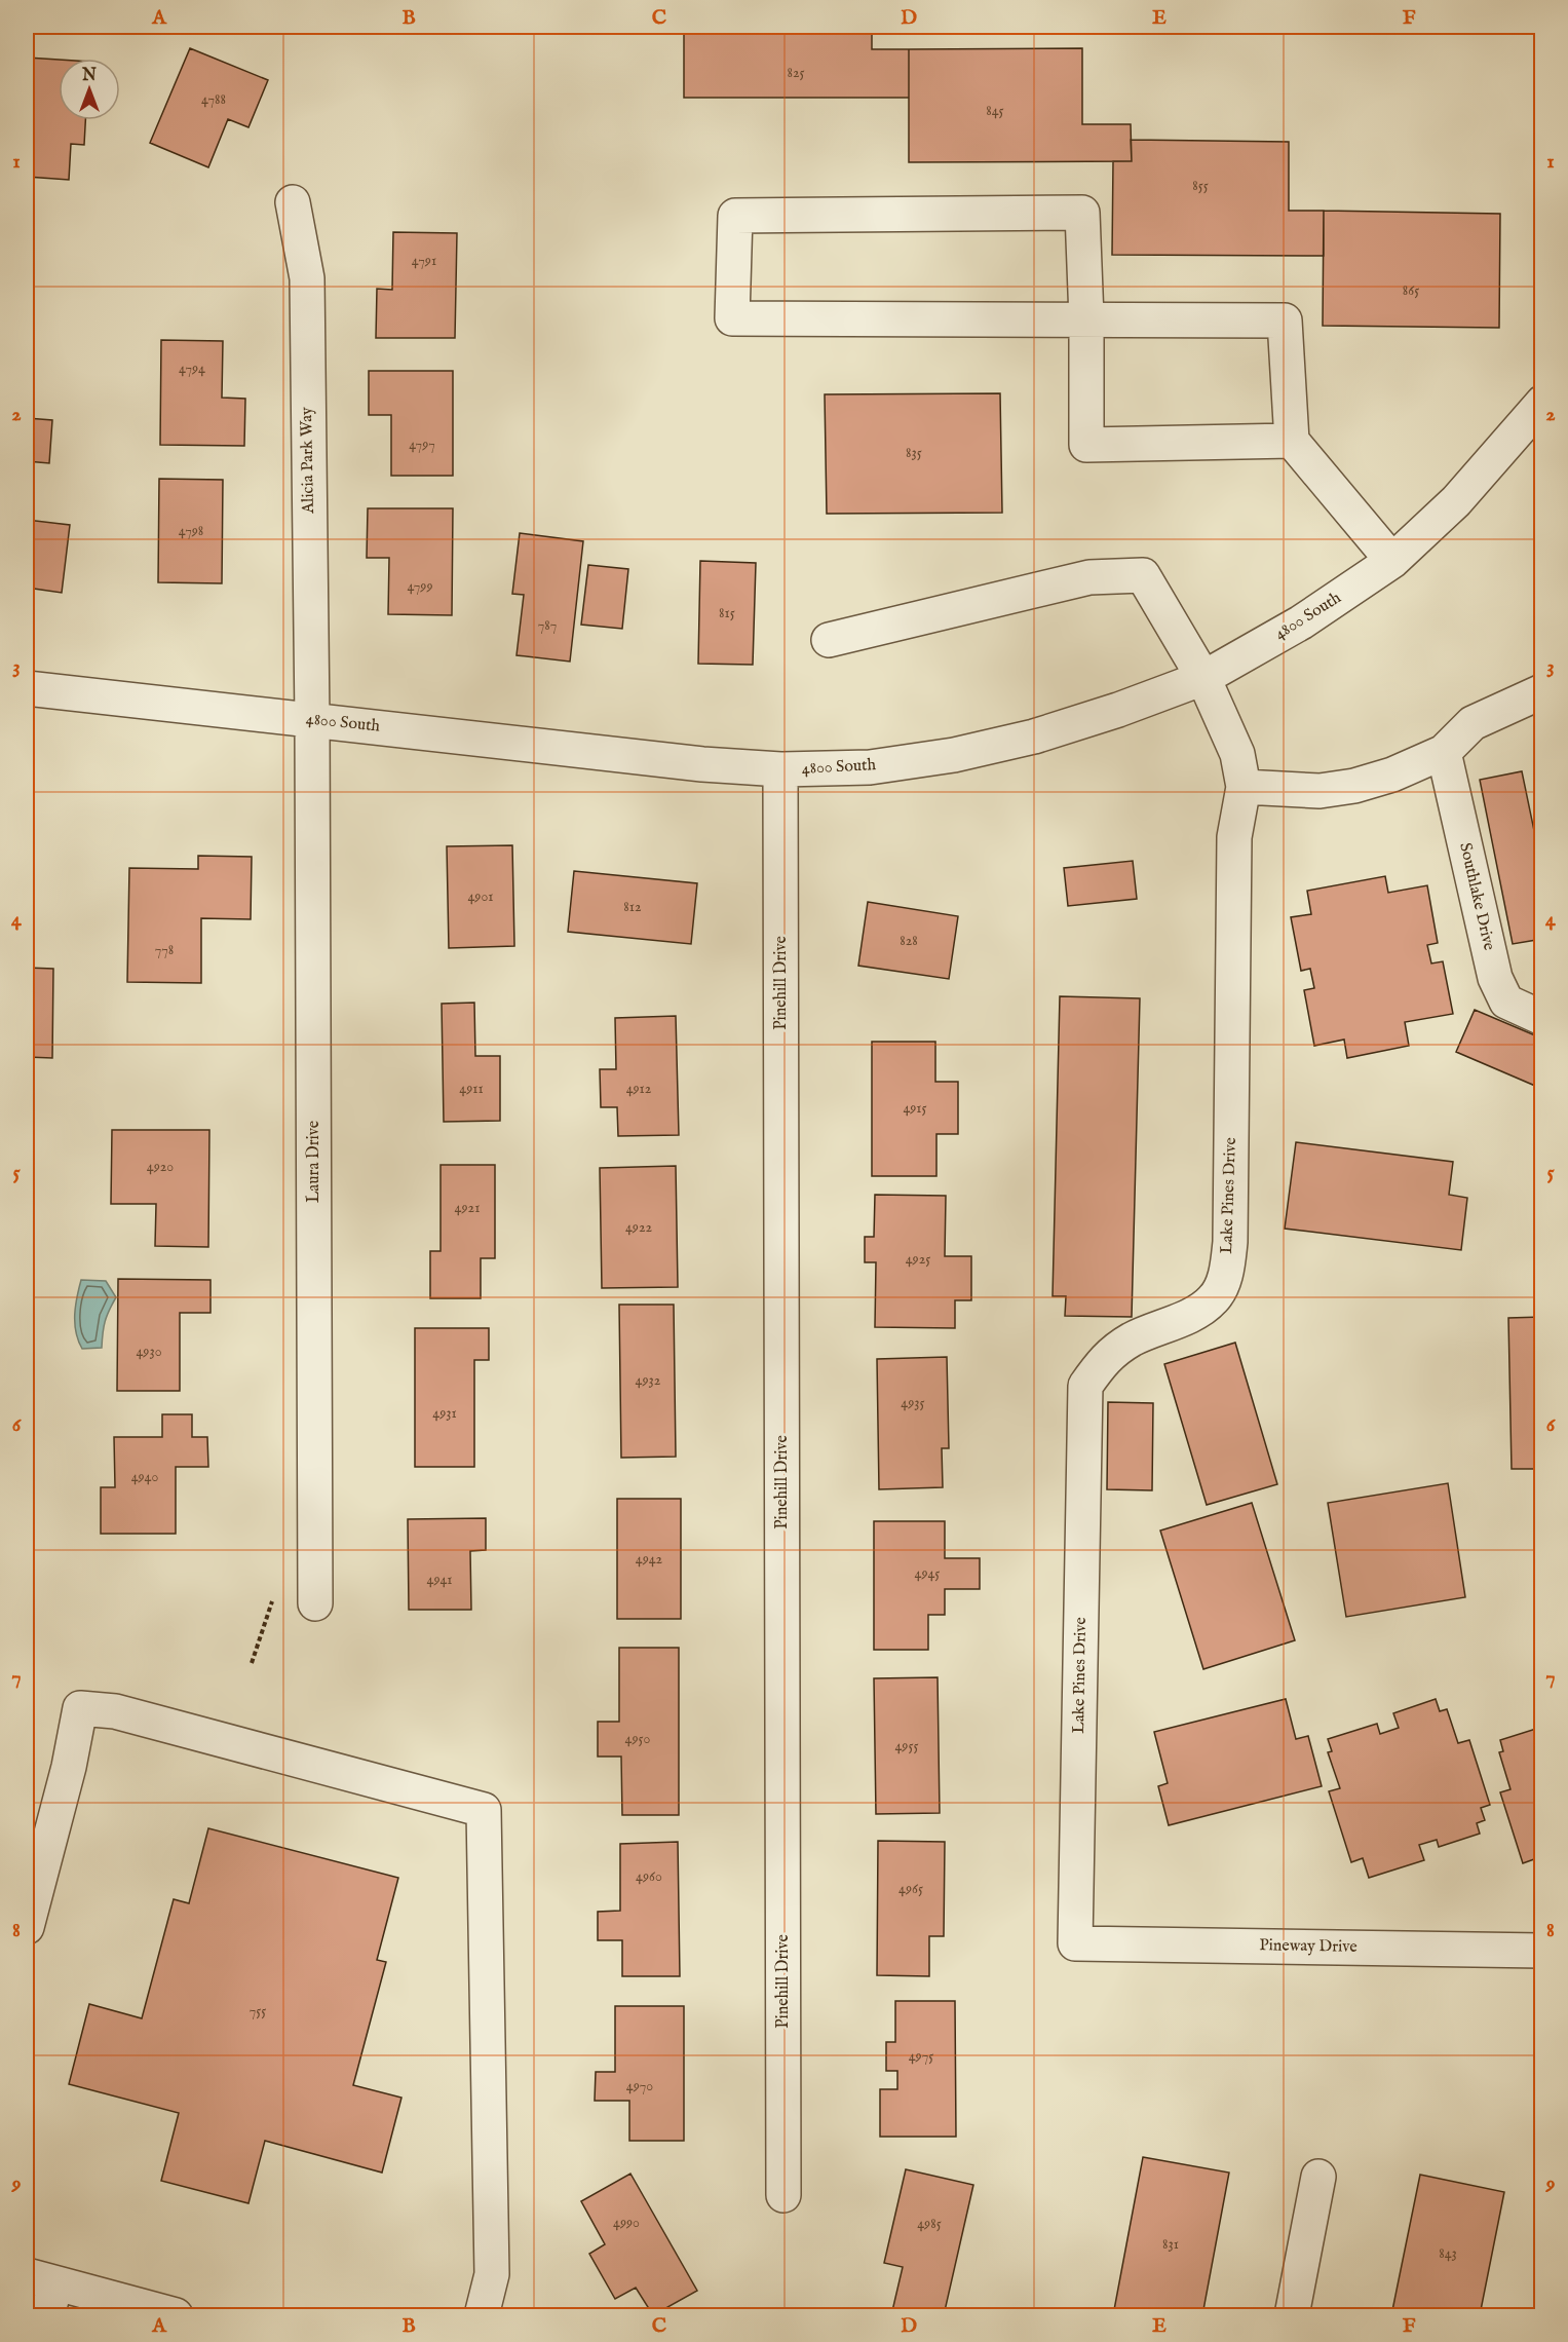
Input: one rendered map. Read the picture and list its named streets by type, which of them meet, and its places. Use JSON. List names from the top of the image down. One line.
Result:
{"streets":{"street":["Alicia Park Way","4800 South","Southlake Drive","Pinehill Drive","Laura Drive","Lake Pines Drive","Pineway Drive"]},"crossings":[["Alicia Park Way","4800 South"],["Alicia Park Way","Laura Drive"],["4800 South","Pinehill Drive"],["4800 South","Laura Drive"],["4800 South","Lake Pines Drive"],["Lake Pines Drive","Pineway Drive"]],"house_numbers":["825","4788","845","855","4791","865","4794","4797","835","4798","4799","815","787","4901","812","828","778","4911","4912","4915","4920","4921","4922","4925","4930","4932","4935","4931","4940","4942","4945","4941","4950","4955","4960","4965","755","4975","4970","4990","4985","831","843"],"north":"top","grid":{"columns":["A","B","C","D","E","F"],"rows":["1","2","3","4","5","6","7","8","9"]}}
